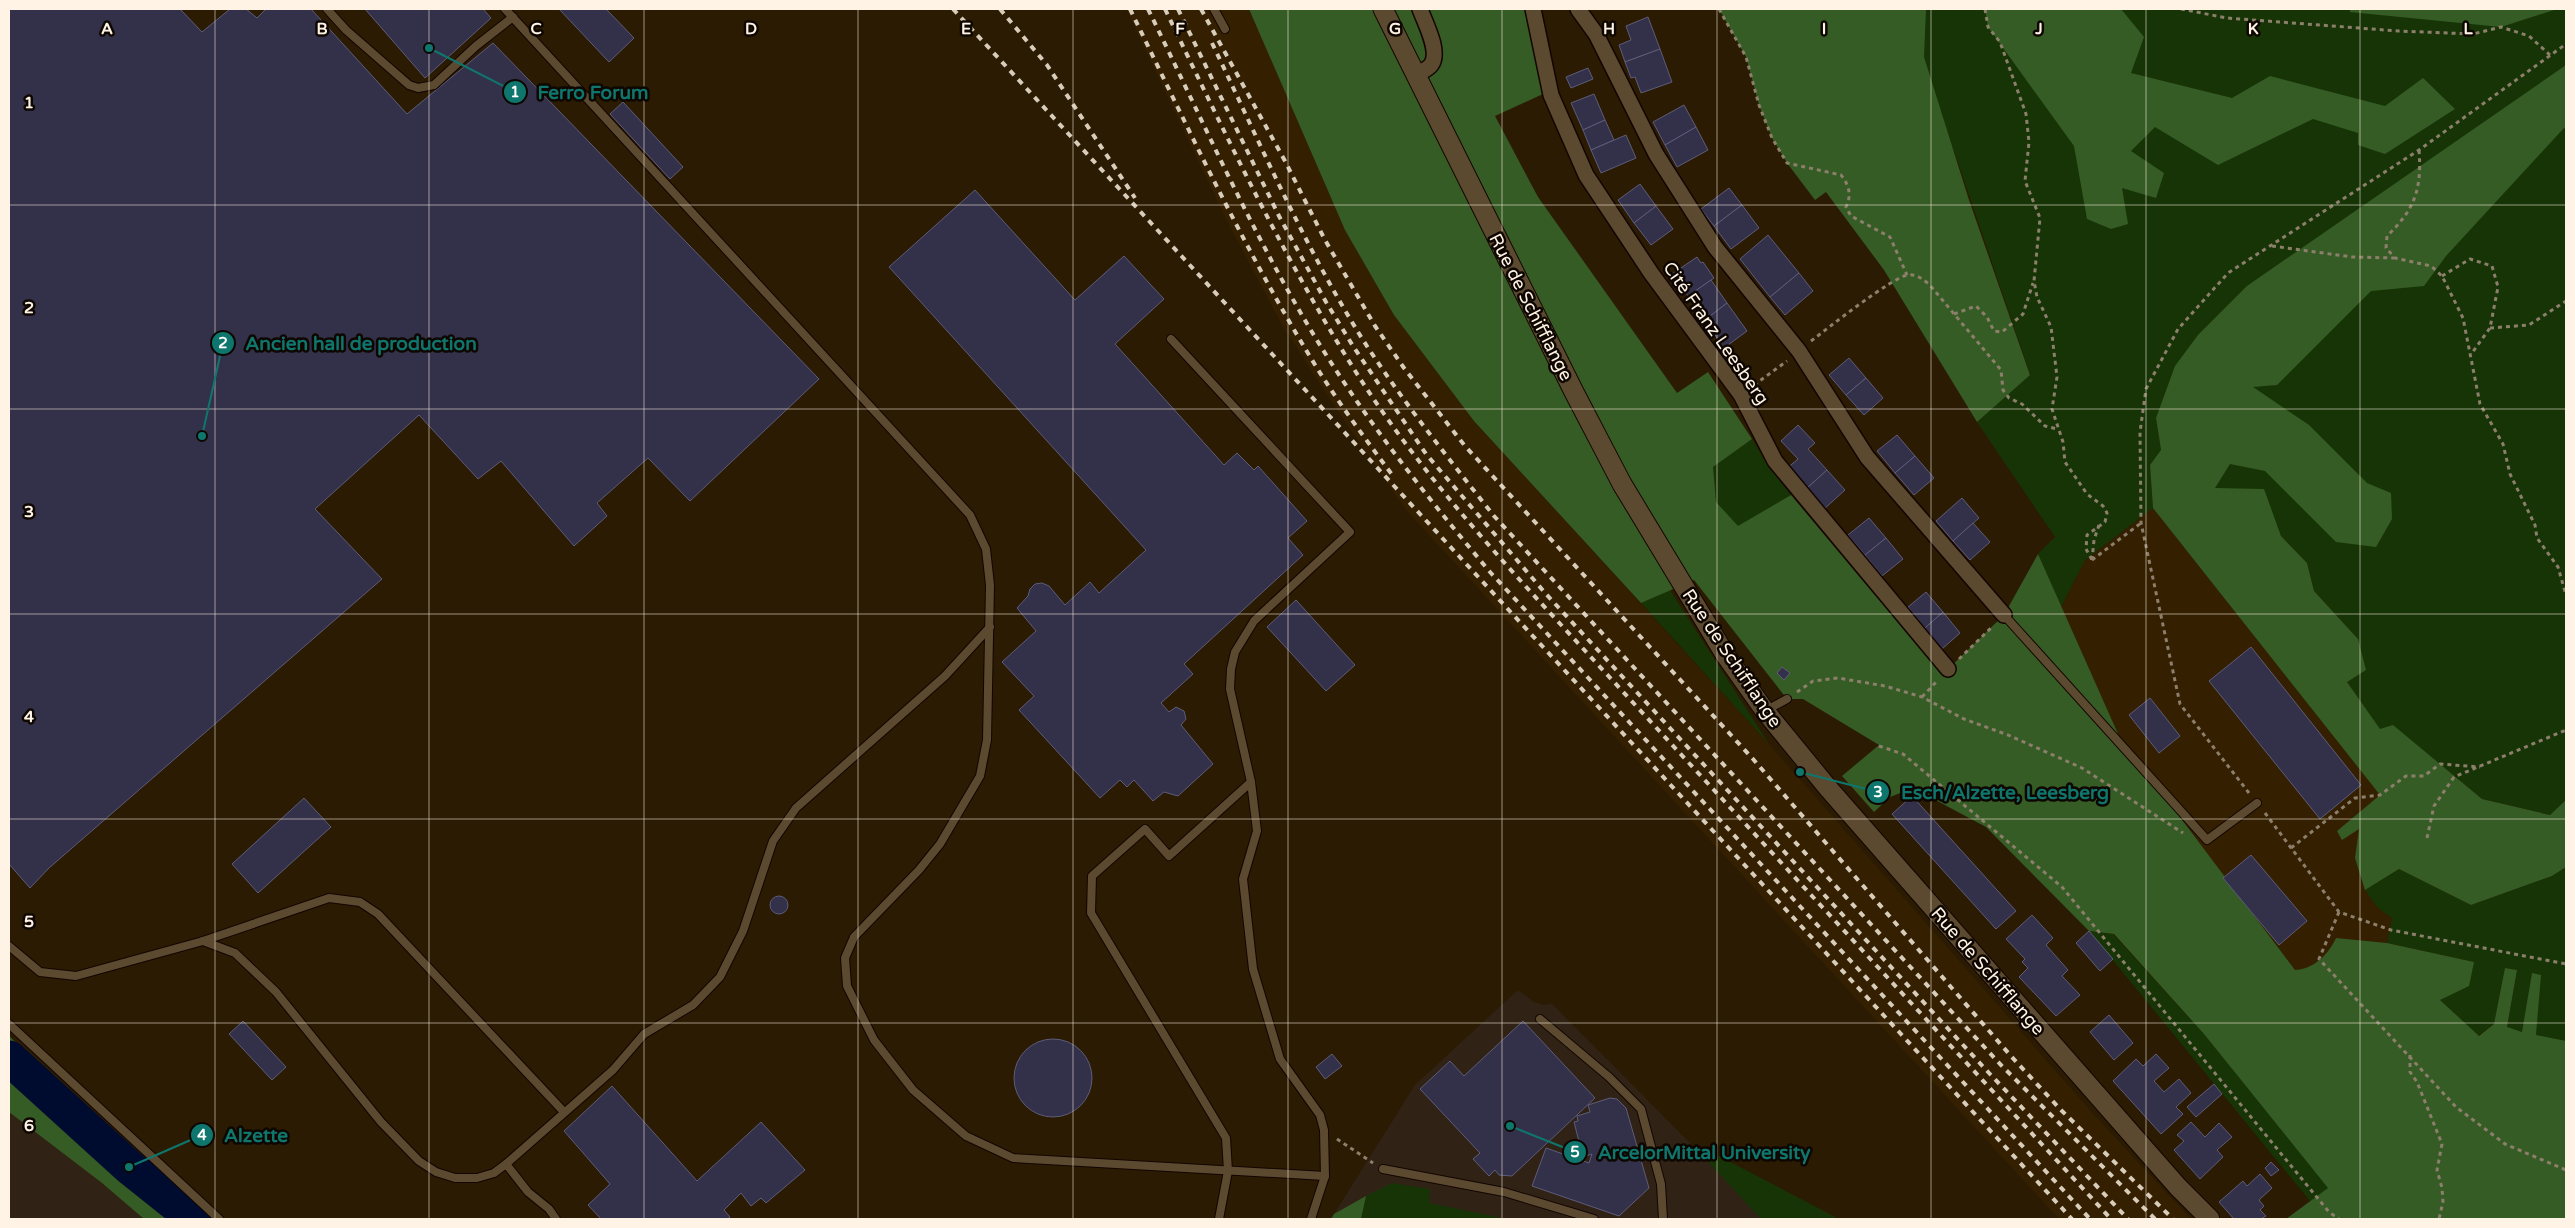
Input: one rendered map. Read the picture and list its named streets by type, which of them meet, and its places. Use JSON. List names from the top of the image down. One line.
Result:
{"streets":{"street":["Rue de Schifflange","Cité Franz Leesberg"]},"places":["Ferro Forum","Ancien hall de production","Esch/Alzette, Leesberg","ArcelorMittal University","Alzette"],"grid":{"columns":["A","B","C","D","E","F","G","H","I","J","K","L"],"rows":["1","2","3","4","5","6"]}}
